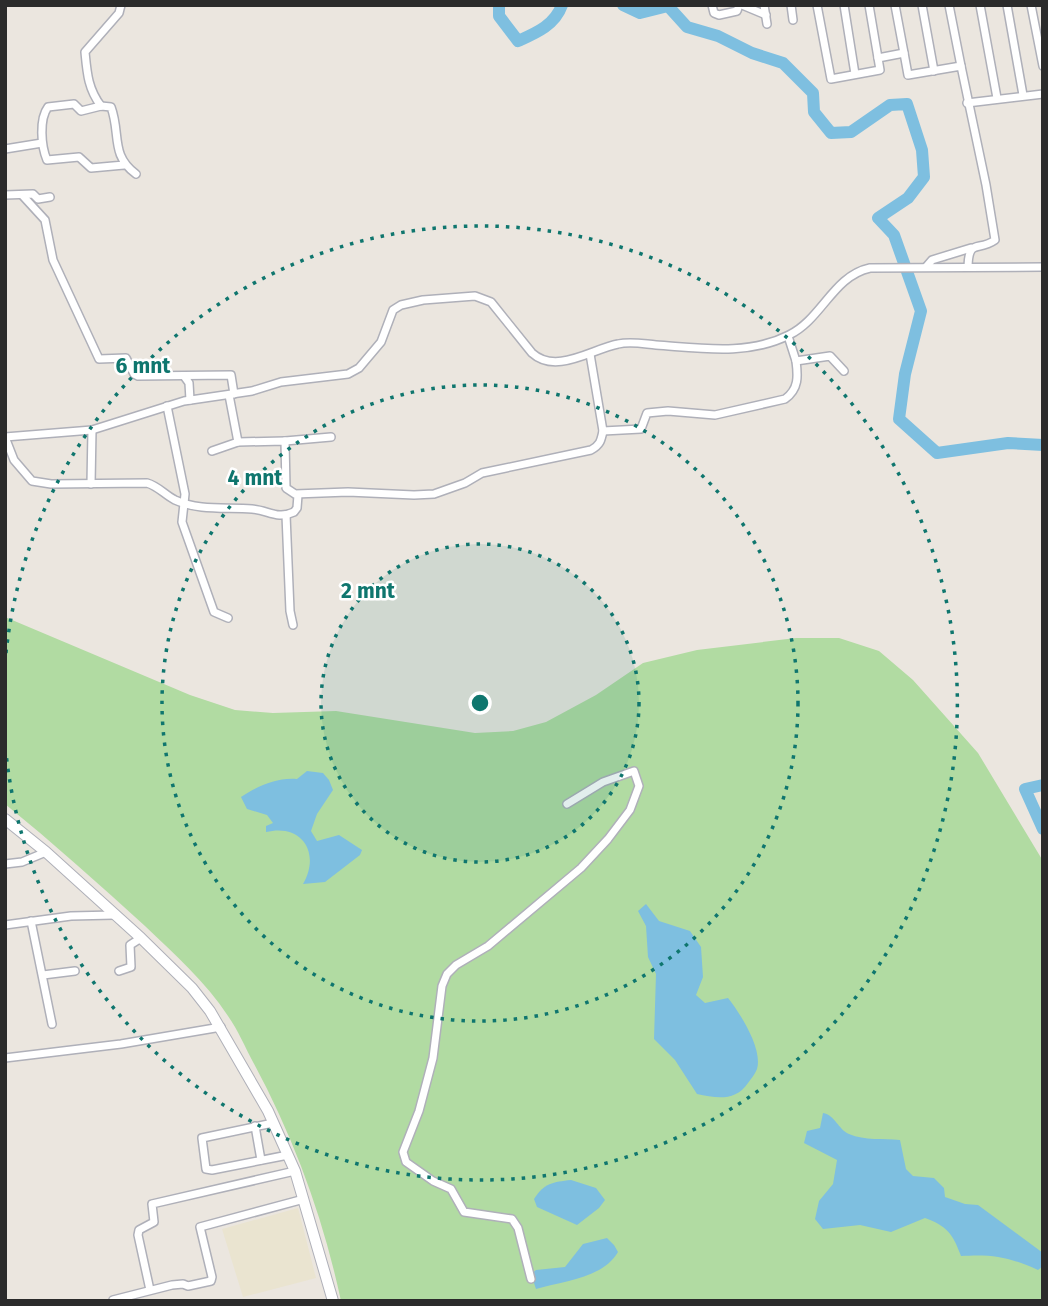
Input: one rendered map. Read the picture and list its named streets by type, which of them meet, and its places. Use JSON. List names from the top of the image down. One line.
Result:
{"rings":["6 mnt","4 mnt","2 mnt"]}
